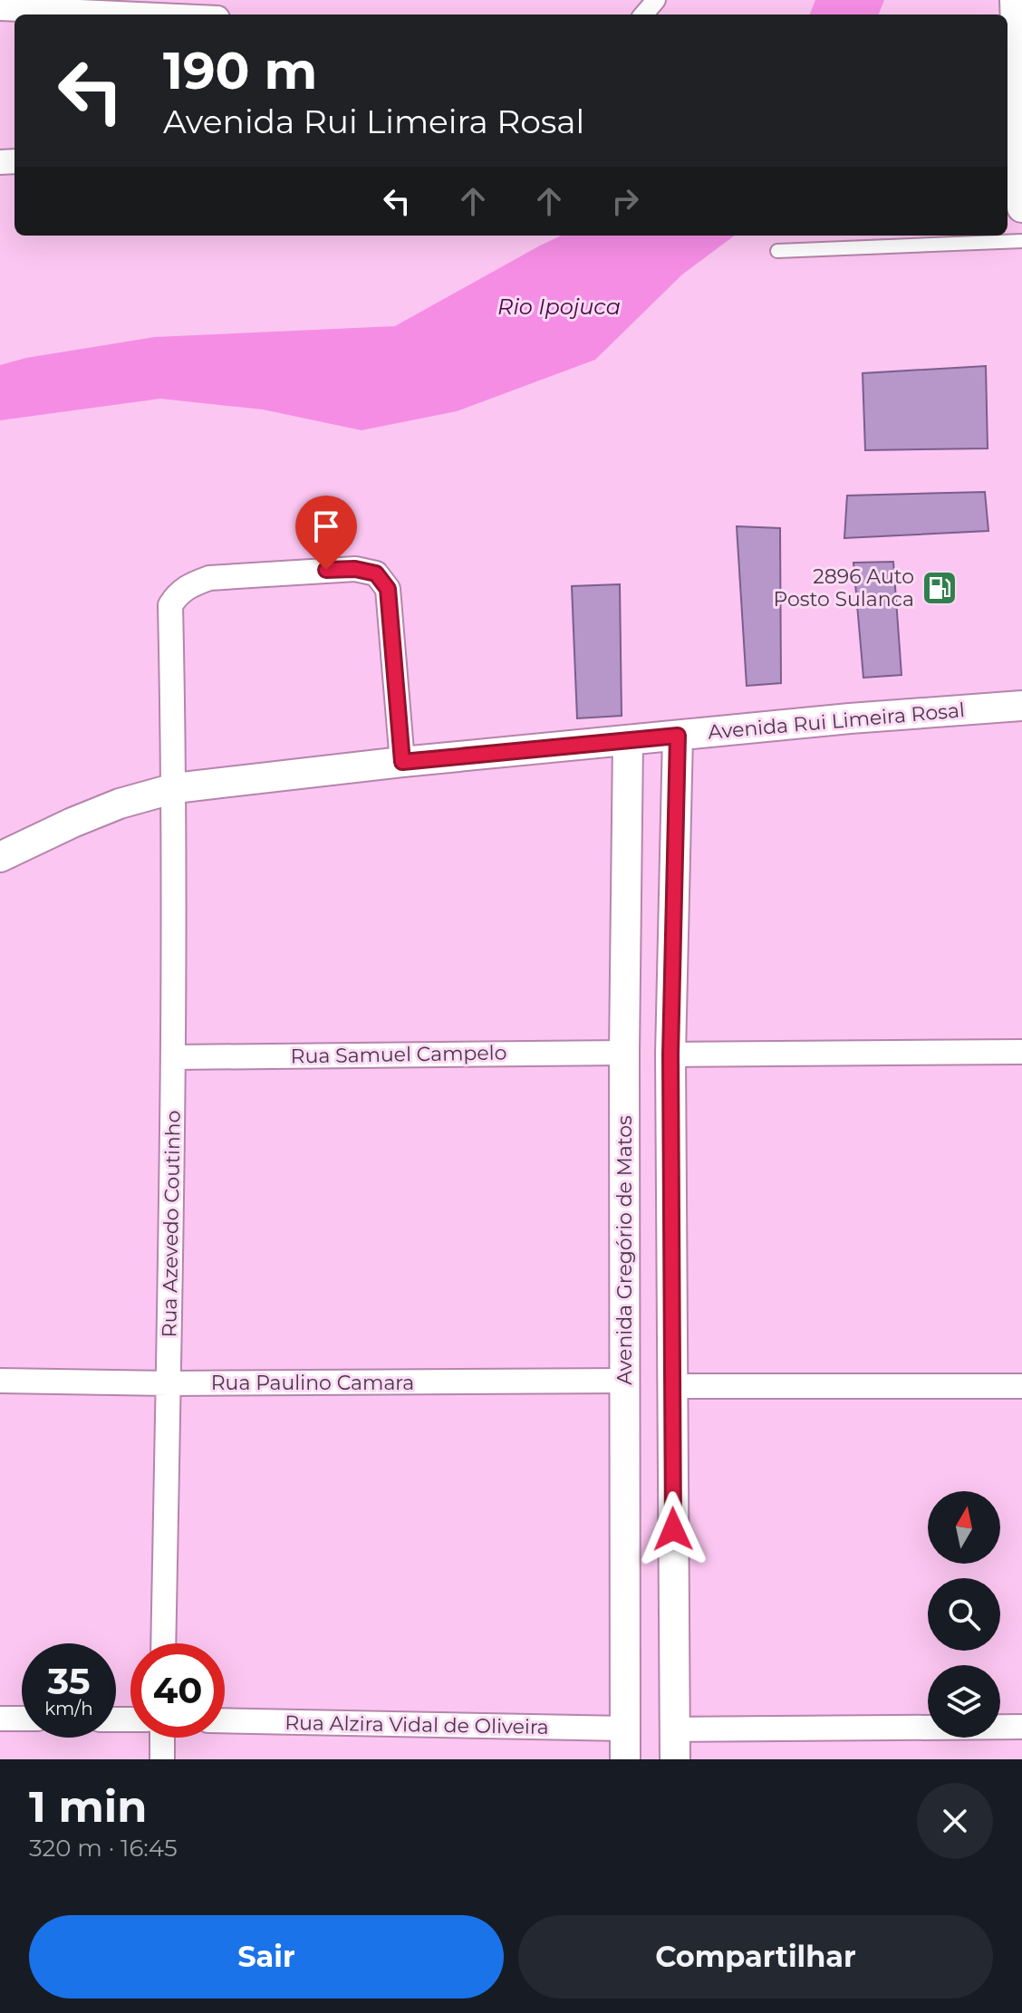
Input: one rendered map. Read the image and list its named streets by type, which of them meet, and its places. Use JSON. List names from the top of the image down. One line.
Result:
{"streets":{"street":["Avenida Rui Limeira Rosal","Rua Samuel Campelo","Rua Azevedo Coutinho","Avenida Gregório de Matos","Rua Paulino Camara","Rua Alzira Vidal de Oliveira"]},"crossings":[["Avenida Rui Limeira Rosal","Rua Azevedo Coutinho"],["Avenida Rui Limeira Rosal","Avenida Gregório de Matos"],["Rua Samuel Campelo","Rua Azevedo Coutinho"],["Rua Samuel Campelo","Avenida Gregório de Matos"],["Rua Azevedo Coutinho","Rua Paulino Camara"],["Avenida Gregório de Matos","Rua Paulino Camara"],["Avenida Gregório de Matos","Rua Alzira Vidal de Oliveira"]],"water":["Rio Ipojuca"],"places":{"fuel station":["2896 Auto Posto Sulanca"]},"north":"top","page":{"turn":["190 m","Avenida Rui Limeira Rosal"],"speed":"35 km/h","limit":"40","heading":["1 min","320 m · 16:45"],"buttons":["Sair","Compartilhar"]}}
